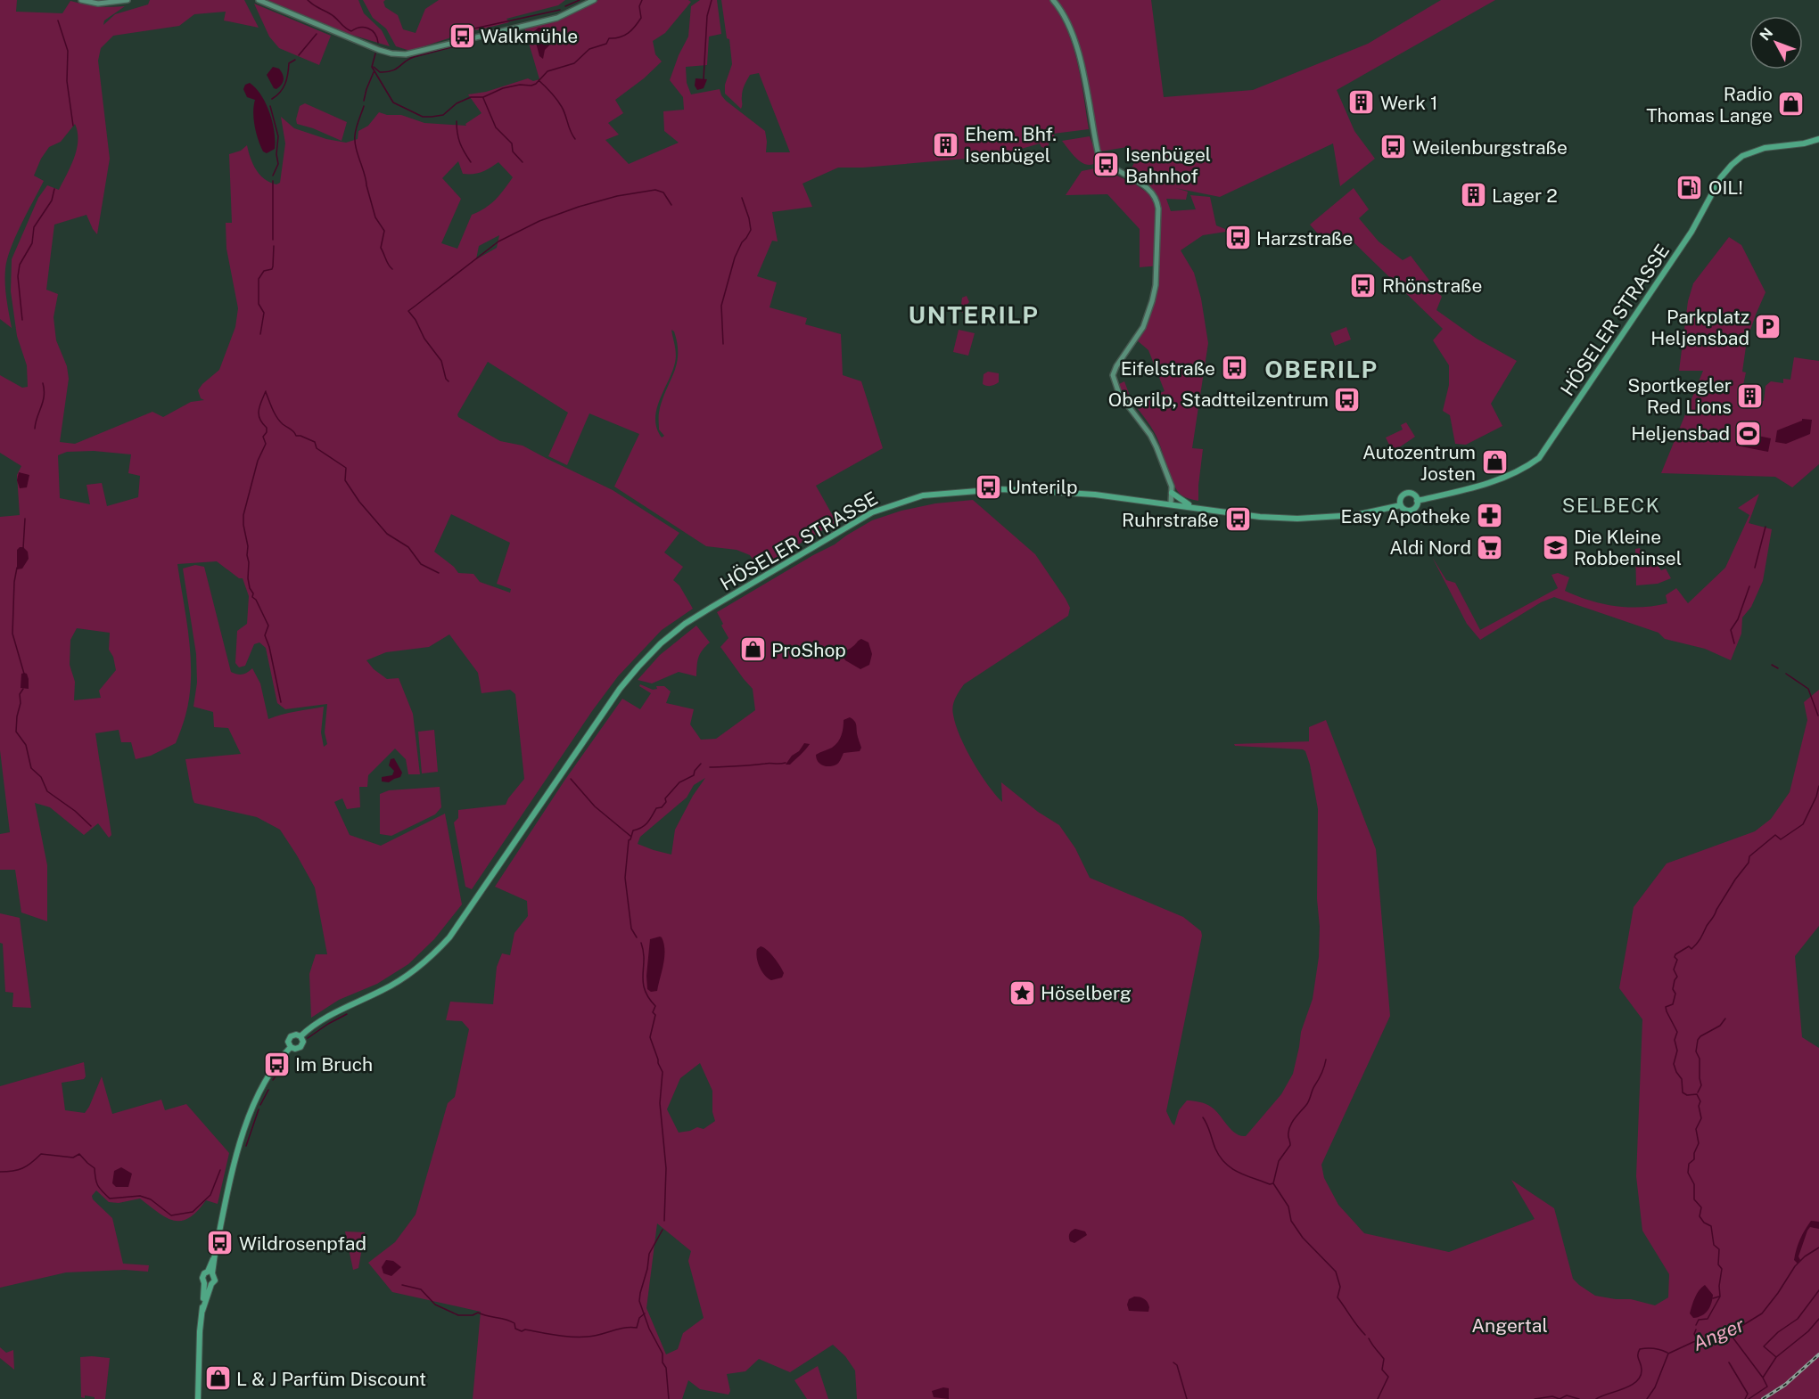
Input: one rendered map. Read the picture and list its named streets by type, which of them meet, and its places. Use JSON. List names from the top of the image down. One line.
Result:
{"streets":{"main road":["HÖSELER STRASSE"]},"districts":["UNTERILP","OBERILP","SELBECK"],"water":["Anger"],"parks":["Angertal"],"places":{"bus stop":["Walkmühle","Weilenburgstraße","Isenbügel Bahnhof","Harzstraße","Rhönstraße","Eifelstraße","Oberilp, Stadtteilzentrum","Unterilp","Ruhrstraße","Im Bruch","Wildrosenpfad"],"building":["Werk 1","Ehem. Bhf. Isenbügel","Lager 2","Sportkegler Red Lions"],"shop":["Radio Thomas Lange","Autozentrum Josten","ProShop","L & J Parfüm Discount"],"fuel station":["OIL!"],"parking":["Parkplatz Heljensbad"],"sports":["Heljensbad"],"pharmacy":["Easy Apotheke"],"supermarket":["Aldi Nord"],"school or university":["Die Kleine Robbeninsel"],"place":["Höselberg"]},"north":"top left"}
